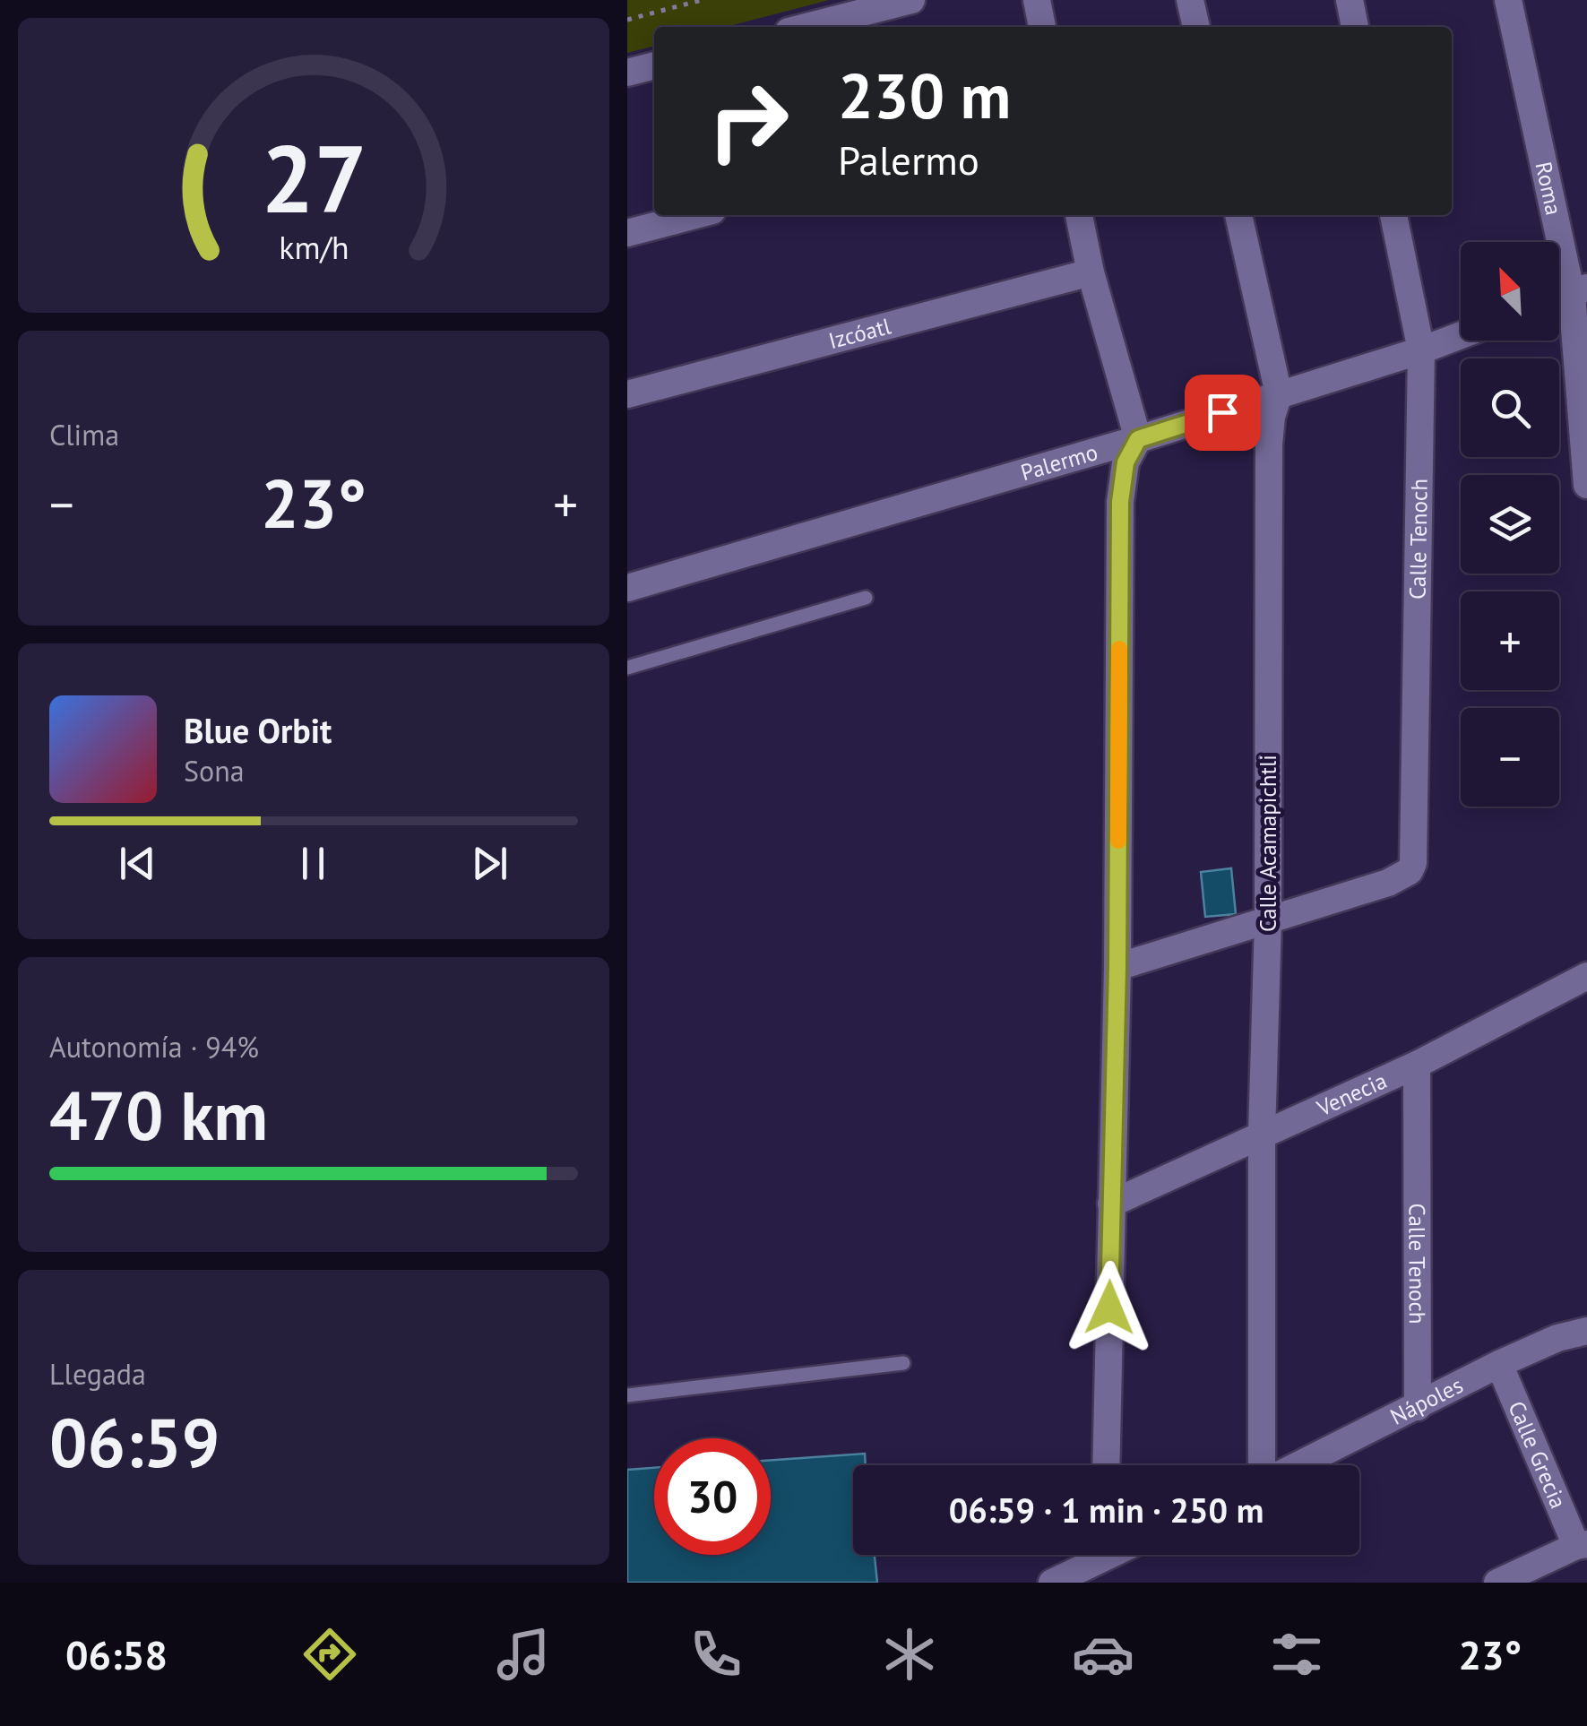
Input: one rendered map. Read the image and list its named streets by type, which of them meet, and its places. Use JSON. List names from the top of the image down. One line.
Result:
{"streets":{"street":["Roma","Izcóatl","Palermo","Calle Tenoch","Calle Acamapichtli","Venecia","Nápoles","Calle Grecia"]},"crossings":[["Palermo","Calle Tenoch"],["Palermo","Calle Acamapichtli"],["Calle Tenoch","Calle Acamapichtli"],["Calle Tenoch","Venecia"],["Calle Tenoch","Nápoles"],["Calle Acamapichtli","Venecia"],["Nápoles","Calle Grecia"]],"north":"top left","page":{"turn":["230 m","Palermo"],"map_buttons":["+","−"],"tile":["Clima",["Autonomía · 94%","470 km"],["Llegada","06:59"]],"heat":["−","23°","+"],"song":["Blue Orbit","Sona"],"limit":"30","trip":"06:59 · 1 min · 250 m","tabs":["06:58","23°"],"gauge":["27","km/h"]}}
